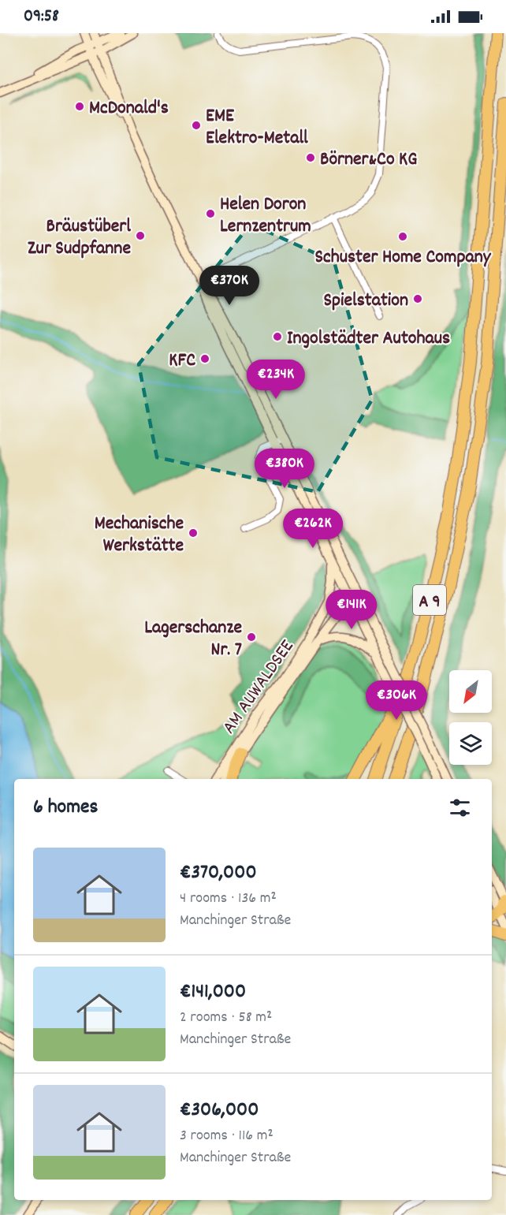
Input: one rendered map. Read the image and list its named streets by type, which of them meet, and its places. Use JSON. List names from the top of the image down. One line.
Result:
{"streets":{"highway":["A 9"],"main road":["AM AUWALDSEE"]},"places":["McDonald's","EME Elektro-Metall","Börner&Co KG","Helen Doron Lernzentrum","Bräustüberl Zur Sudpfanne","Schuster Home Company","Spielstation","Ingolstädter Autohaus","KFC","Mechanische Werkstätte","Lagerschanze Nr. 7"],"north":"bottom left","page":{"status":"09:58","price":["€370K","€234K","€380K","€262K","€141K","€306K"],"heading":"6 homes","list":[{"name":"€370,000","note":"4 rooms · 136 m² · Manchinger Straße"},{"name":"€141,000","note":"2 rooms · 58 m² · Manchinger Straße"},{"name":"€306,000","note":"3 rooms · 116 m² · Manchinger Straße"}]}}
